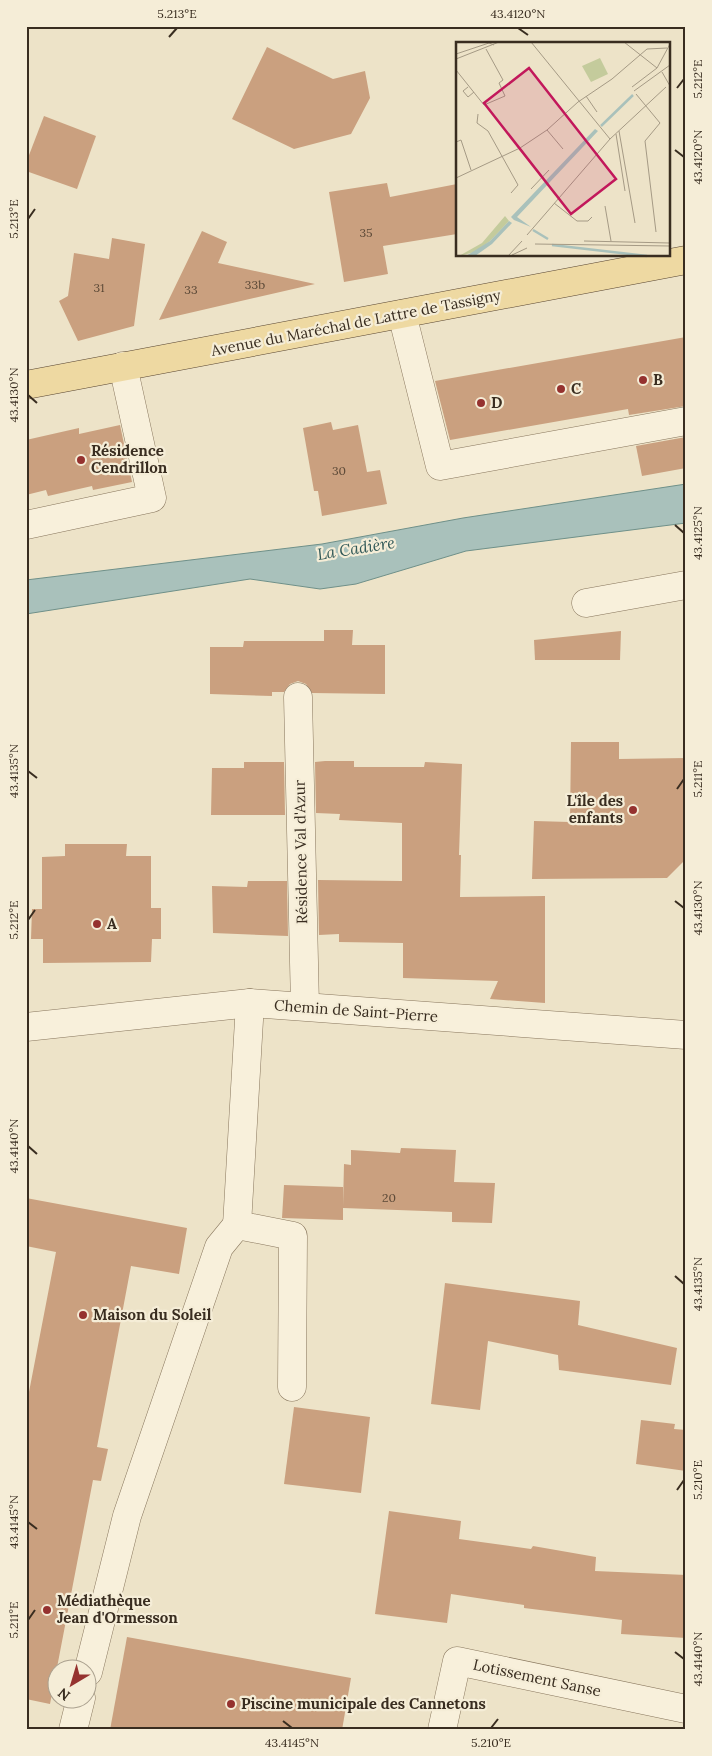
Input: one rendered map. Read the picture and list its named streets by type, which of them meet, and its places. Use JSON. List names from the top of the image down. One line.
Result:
{"streets":{"main road":["Avenue du Maréchal de Lattre de Tassigny"],"street":["Résidence Val d'Azur","Chemin de Saint-Pierre","Lotissement Sanse"]},"crossings":[["Résidence Val d'Azur","Chemin de Saint-Pierre"]],"water":["La Cadière"],"places":["B","C","D","Résidence Cendrillon","L'île des enfants","A","Maison du Soleil","Médiathèque Jean d'Ormesson","Piscine municipale des Cannetons"],"house_numbers":["35","33b","31","33","30","20"],"north":"bottom left","coordinates":["5.213°E","43.4120°N","5.212°E","43.4130°N","43.4125°N","43.4135°N","5.211°E","43.4140°N","5.210°E","43.4145°N"]}
